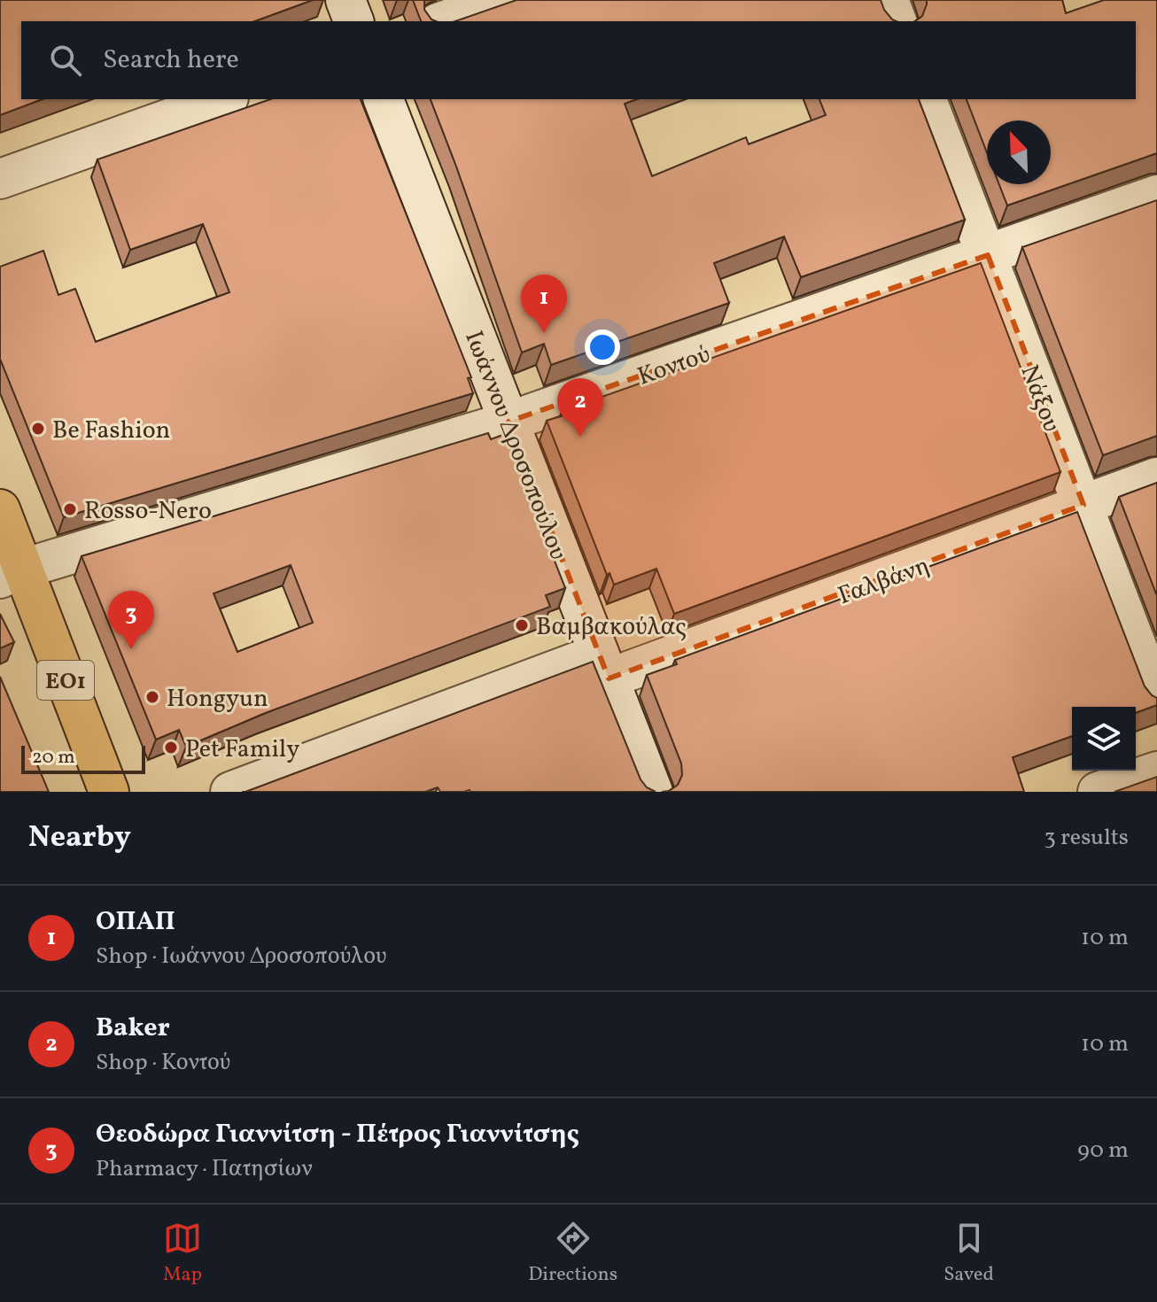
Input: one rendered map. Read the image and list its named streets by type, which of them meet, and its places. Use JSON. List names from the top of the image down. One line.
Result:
{"streets":{"main road":["ΕΟ1"],"street":["Κοντού","Νάξου","Ιωάννου Δροσοπούλου","Γαλβάνη"]},"crossings":[["Κοντού","Νάξου"],["Κοντού","Ιωάννου Δροσοπούλου"],["Κοντού","ΕΟ1"],["Νάξου","Γαλβάνη"],["Ιωάννου Δροσοπούλου","Γαλβάνη"]],"places":["Be Fashion","Rosso-Nero","Βαμβακούλας","Hongyun","Pet Family"],"scale_bar":"20 m","north":"top left","page":{"search":"Search here","pins":["1","2","3"],"scale":"20 m","heading":["Nearby","3 results"],"list":[{"mark":"1","name":"ΟΠΑΠ","note":"Shop · Ιωάννου Δροσοπούλου","value":"10 m"},{"mark":"2","name":"Baker","note":"Shop · Κοντού","value":"10 m"},{"mark":"3","name":"Θεοδώρα Γιαννίτση - Πέτρος Γιαννίτσης","note":"Pharmacy · Πατησίων","value":"90 m"}],"nav":["Map","Directions","Saved"]}}
